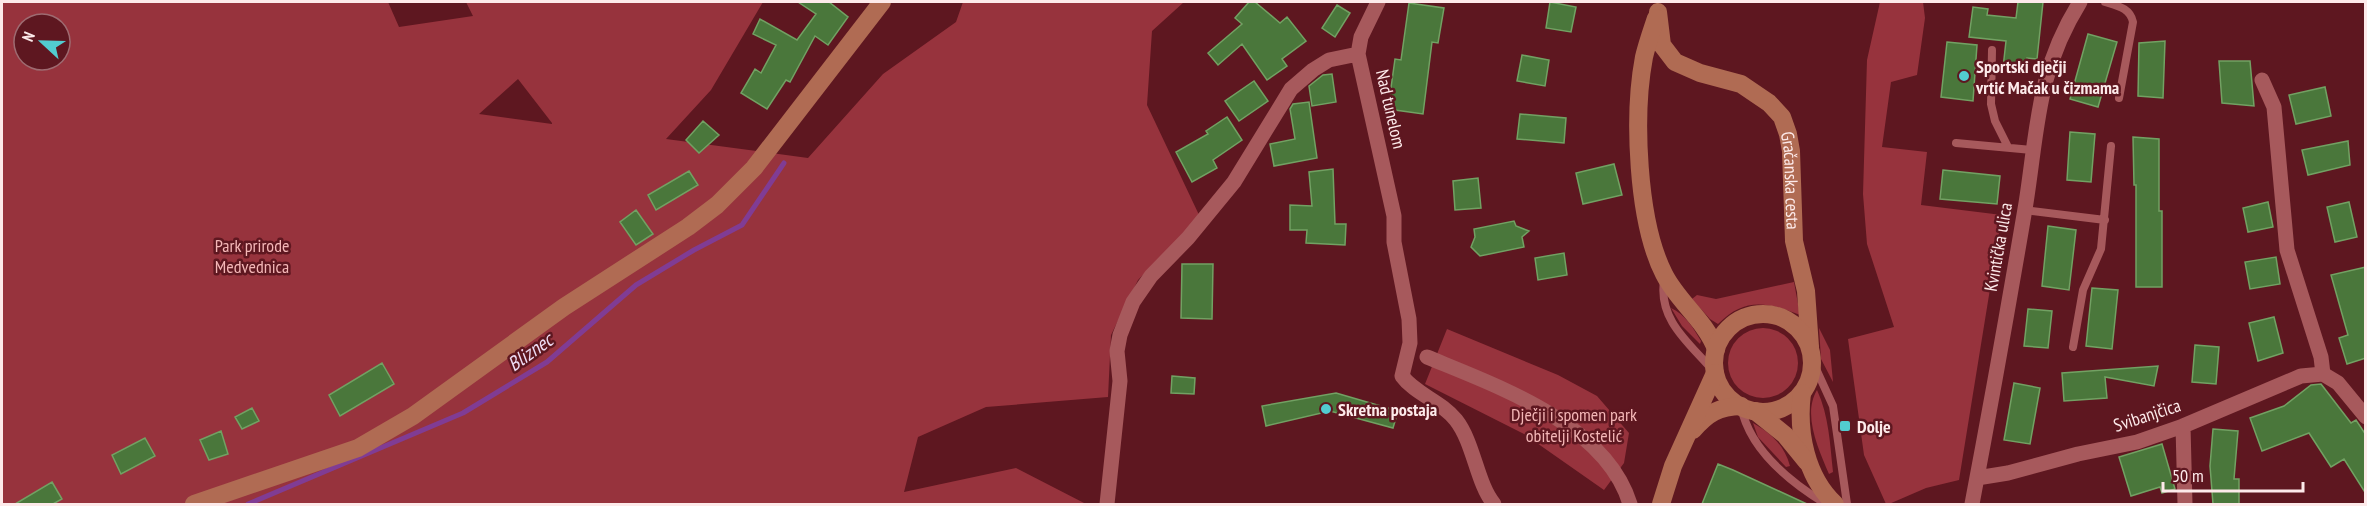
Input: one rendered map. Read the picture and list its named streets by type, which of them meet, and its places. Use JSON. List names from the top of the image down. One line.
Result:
{"streets":{"main road":["Gračanska cesta"],"street":["Nad tunelom","Kvintička ulica","Svibanjčica"]},"crossings":[["Kvintička ulica","Svibanjčica"]],"water":["Bliznec"],"parks":["Park prirode Medvednica","Dječji i spomen park obitelji Kostelić"],"places":{"other":["Sportski dječji vrtić Mačak u čizmama","Skretna postaja"],"transit":["Dolje"]},"scale_bar":"50 m","north":"left"}
